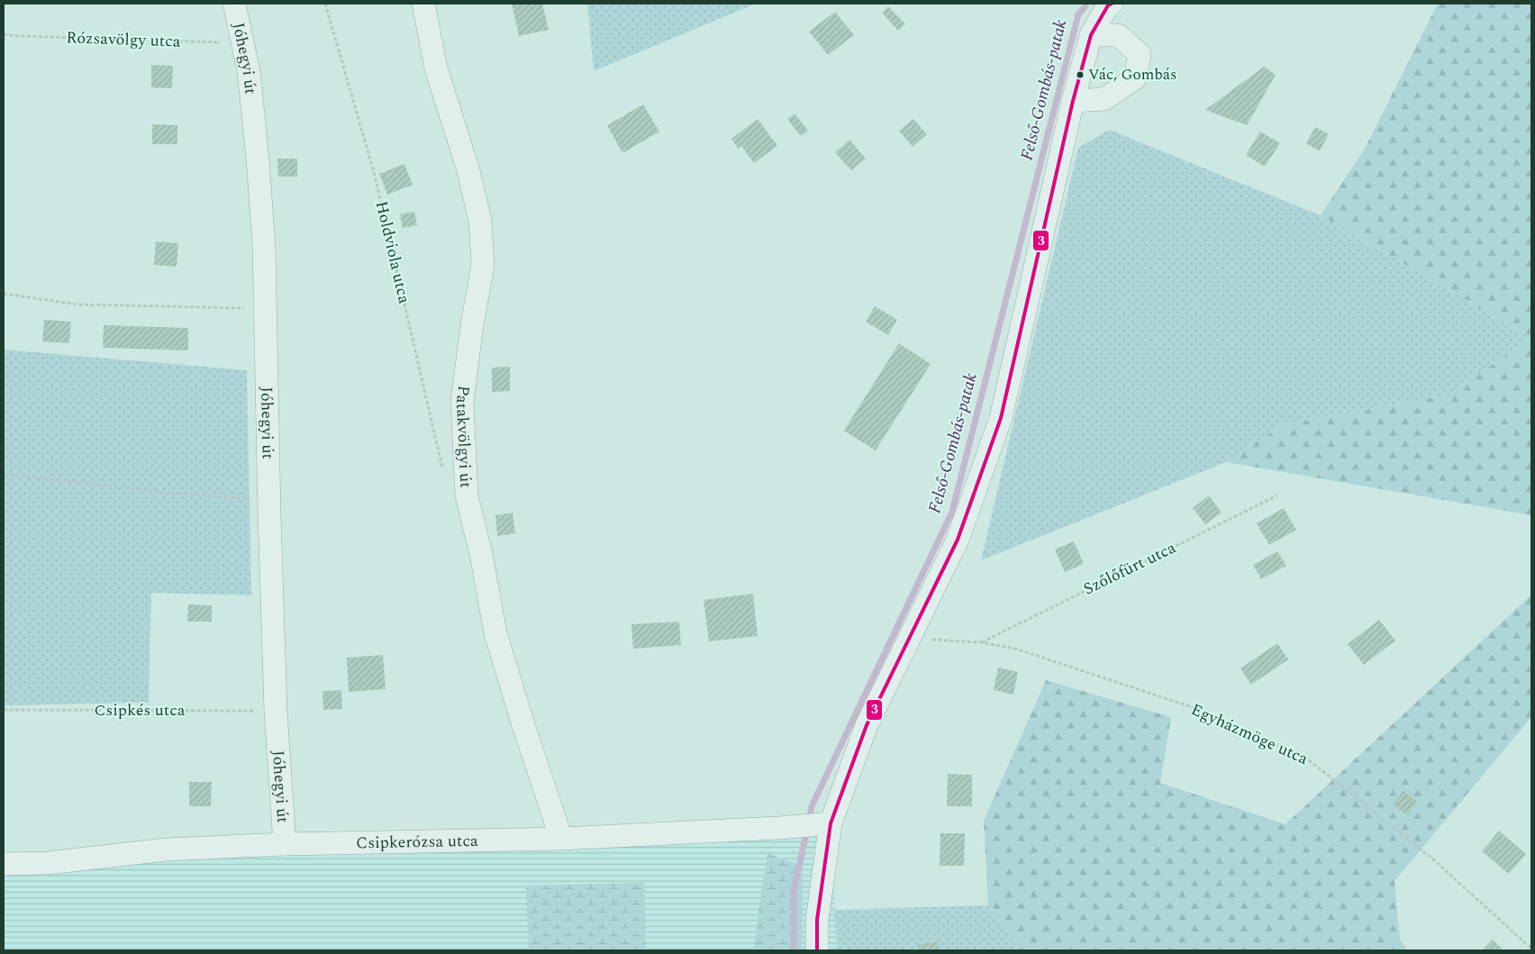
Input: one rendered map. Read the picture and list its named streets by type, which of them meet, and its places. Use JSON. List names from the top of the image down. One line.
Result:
{"streets":{"street":["Jóhegyi út","Patakvölgyi út","Csipkerózsa utca"],"path":["Rózsavölgy utca","Holdviola utca","Szőlőfürt utca","Csipkés utca","Egyházmöge utca"]},"crossings":[["Rózsavölgy utca","Jóhegyi út"],["Jóhegyi út","Csipkés utca"],["Jóhegyi út","Csipkerózsa utca"],["Holdviola utca","Patakvölgyi út"],["Patakvölgyi út","Csipkerózsa utca"],["Szőlőfürt utca","Egyházmöge utca"]],"water":["Felső-Gombás-patak"],"places":["Vác, Gombás"],"lines":["transit line 3"]}
